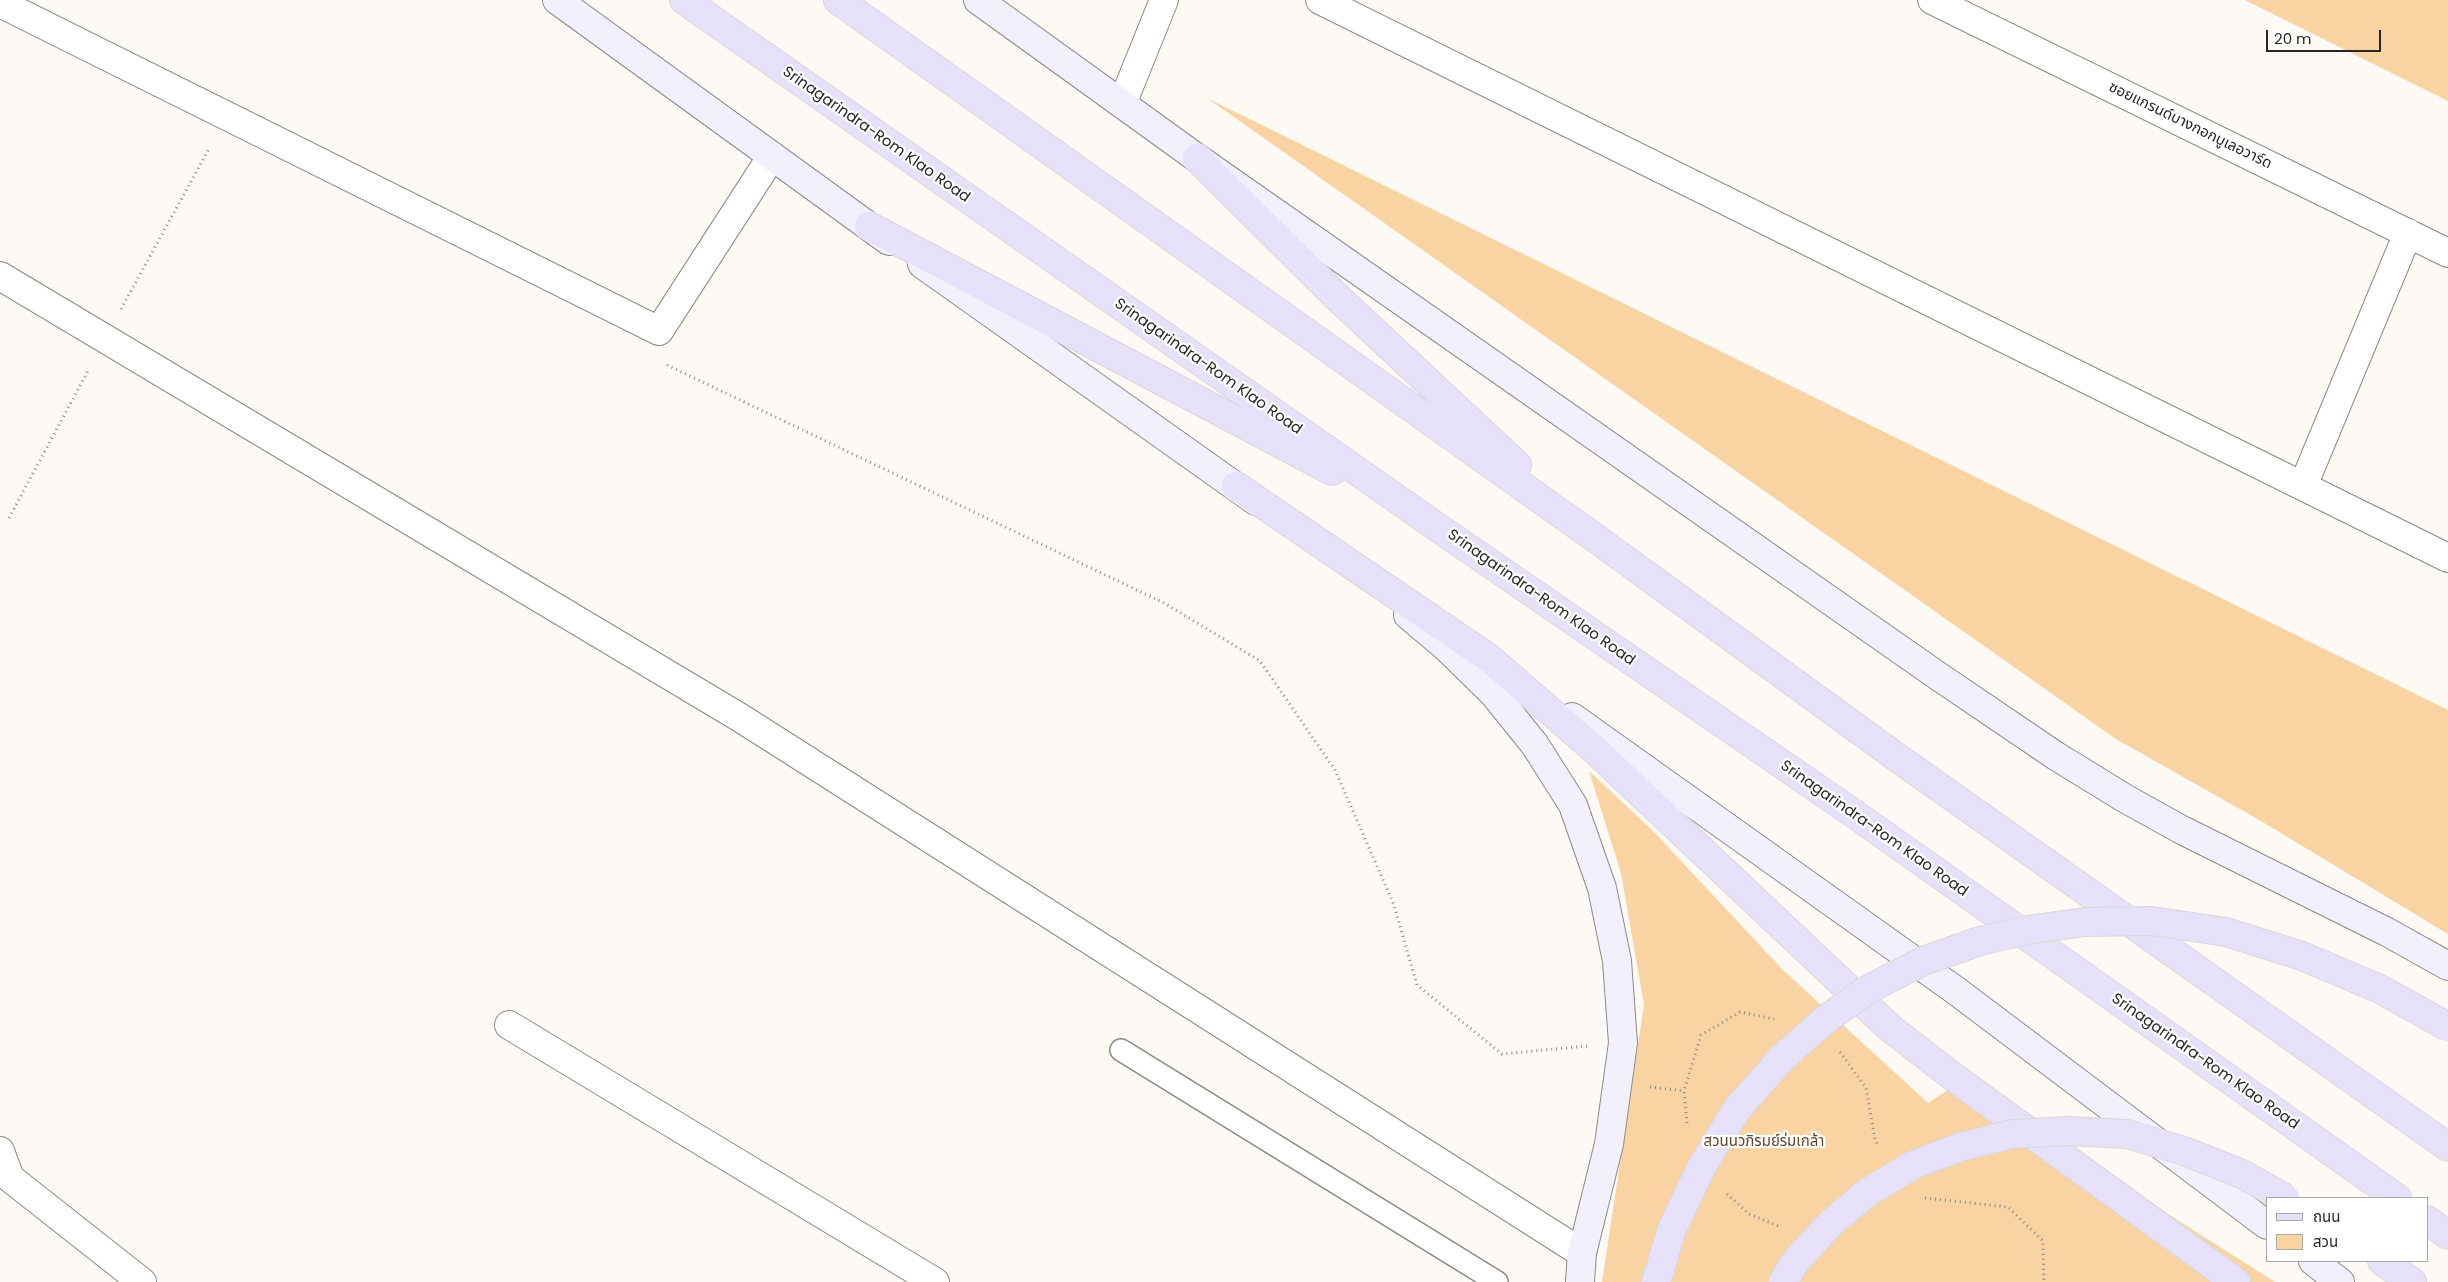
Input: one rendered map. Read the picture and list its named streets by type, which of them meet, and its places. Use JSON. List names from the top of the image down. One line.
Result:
{"streets":{"main road":["Srinagarindra-Rom Klao Road"],"street":["ซอยแกรนด์บางกอกบูเลอวาร์ด"]},"parks":["สวนนวภิรมย์ร่มเกล้า"],"legend":["ถนน","สวน"],"scale_bar":"20 m"}
